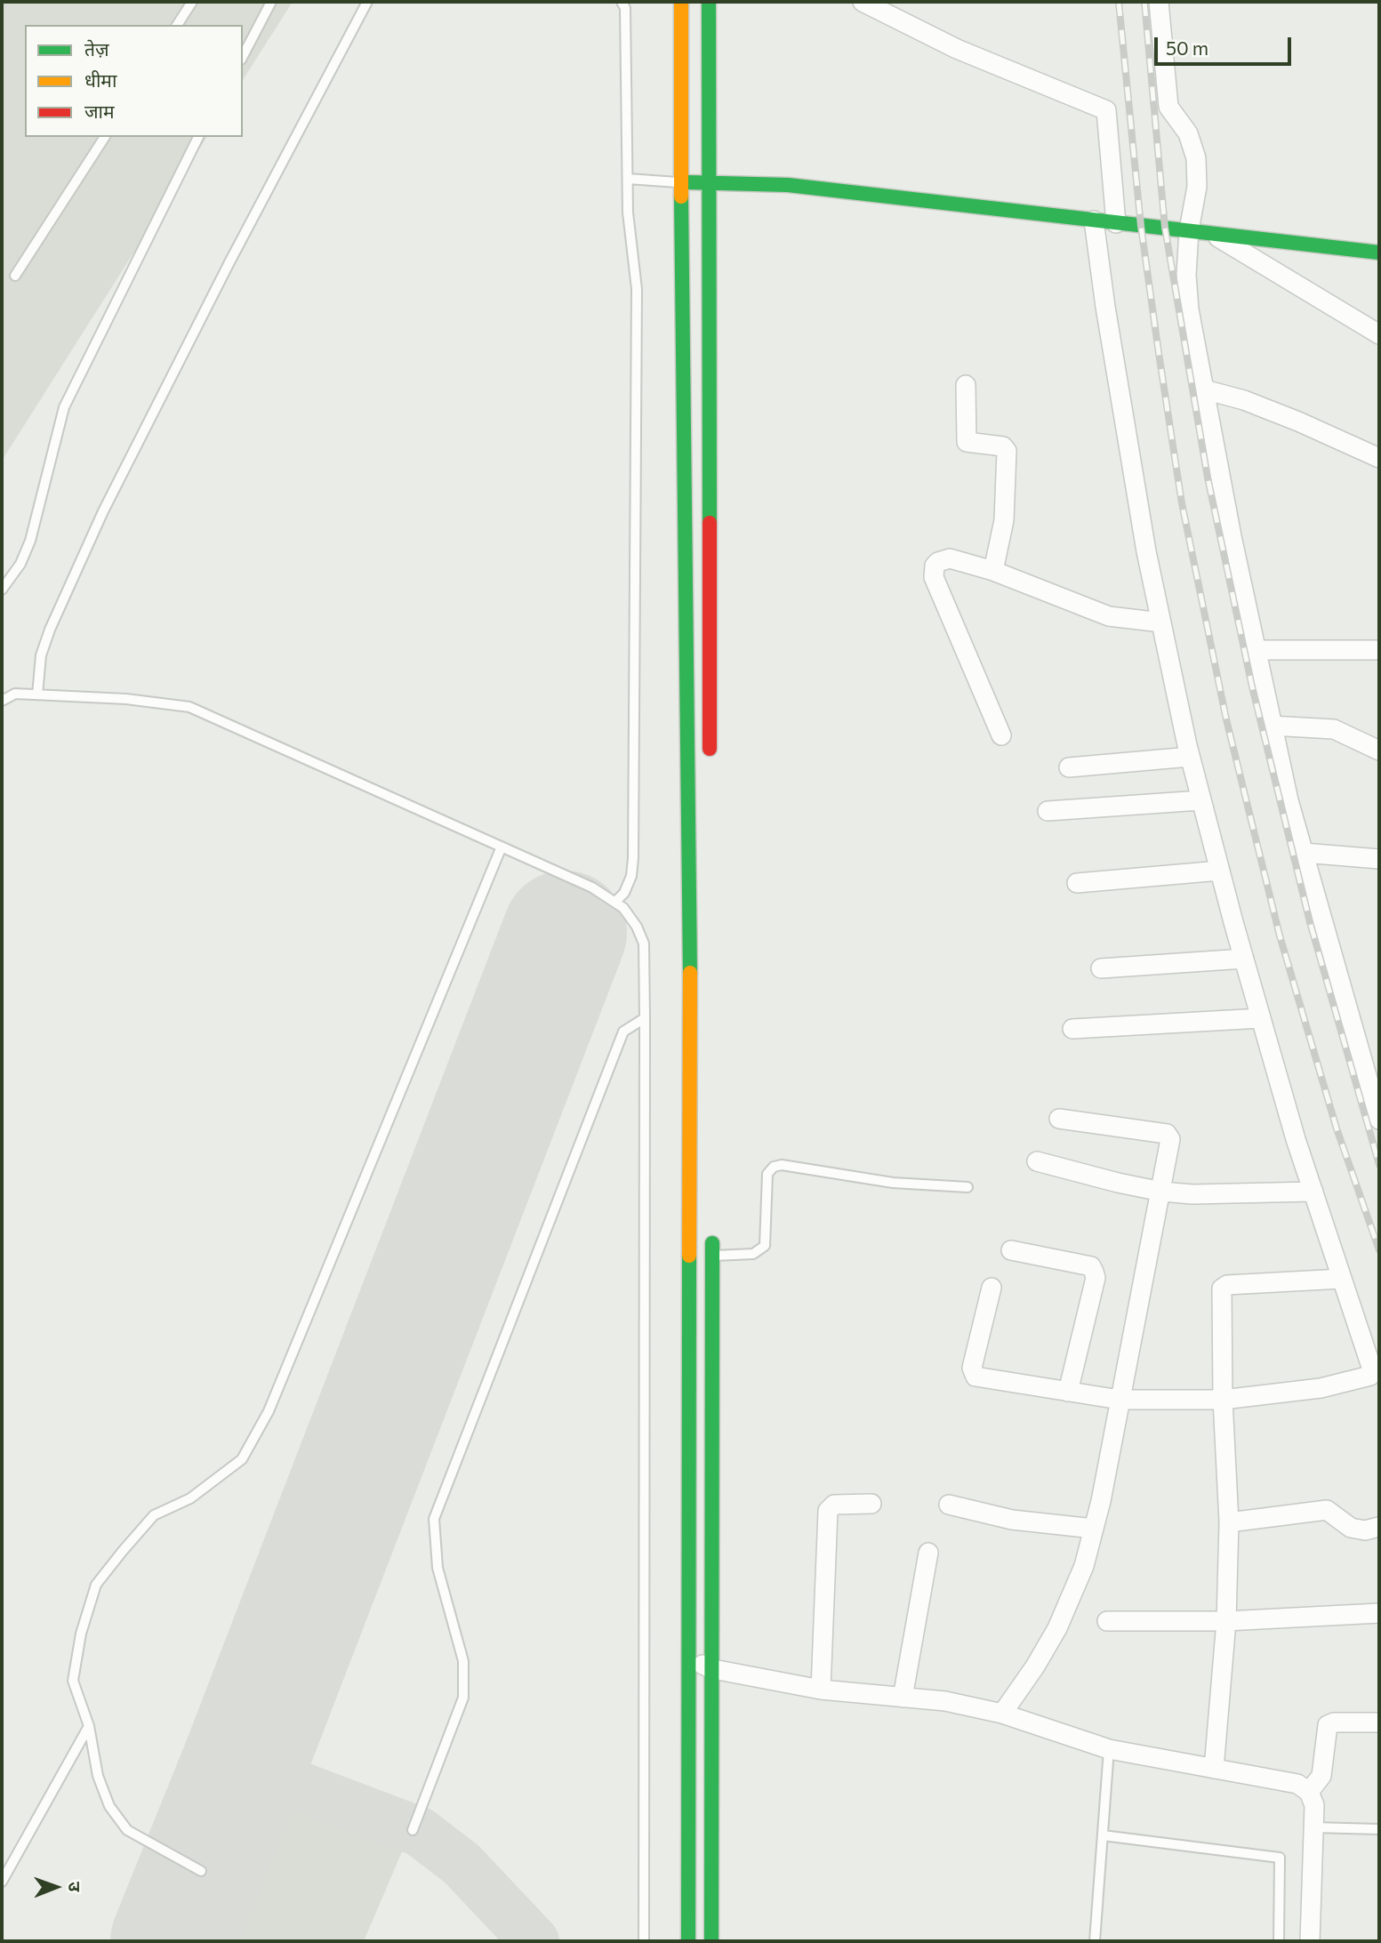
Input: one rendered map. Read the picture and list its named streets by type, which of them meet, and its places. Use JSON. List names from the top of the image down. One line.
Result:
{"legend":["तेज़","धीमा","जाम"],"scale_bar":"50 m","north":"right"}
